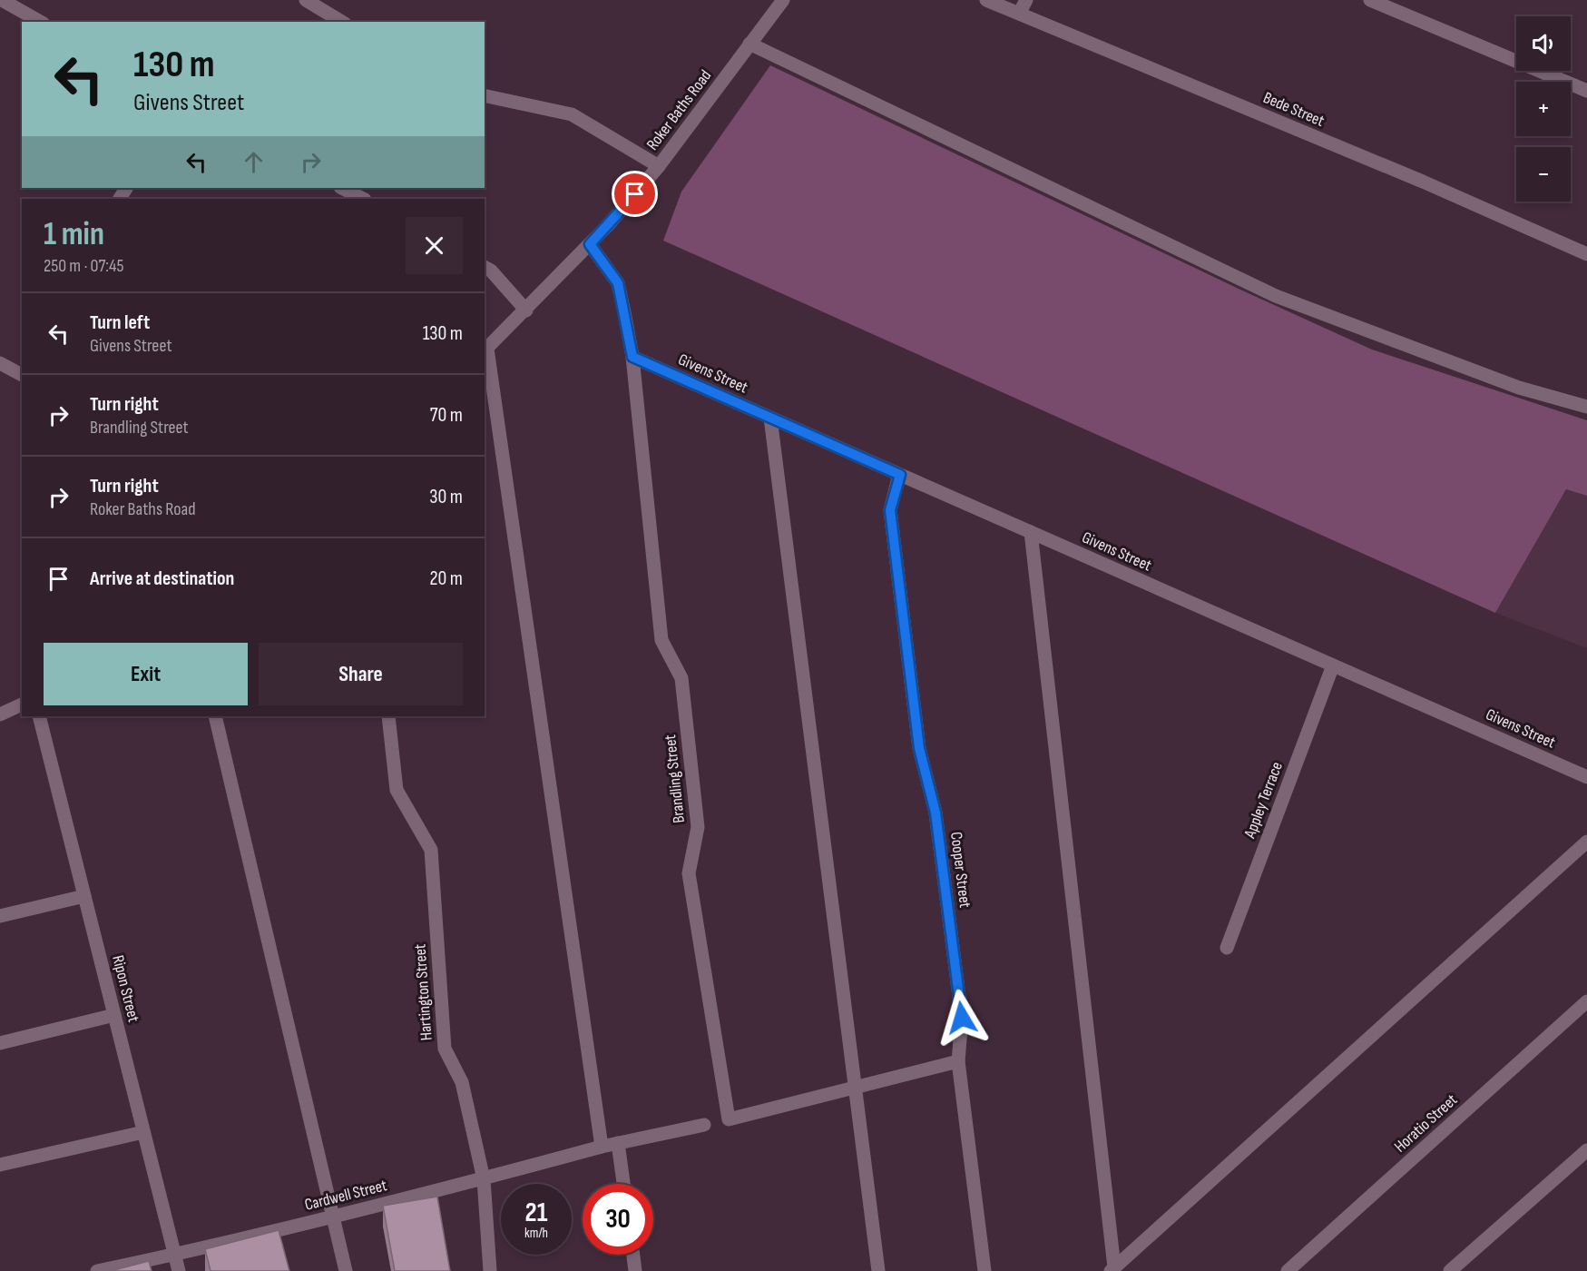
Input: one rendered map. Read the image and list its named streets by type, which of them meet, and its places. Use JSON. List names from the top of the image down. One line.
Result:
{"streets":{"street":["Bede Street","Roker Baths Road","Givens Street","Brandling Street","Appley Terrace","Cooper Street","Ripon Street","Hartington Street","Horatio Street","Cardwell Street"]},"crossings":[["Roker Baths Road","Brandling Street"],["Givens Street","Brandling Street"],["Givens Street","Appley Terrace"],["Givens Street","Cooper Street"],["Brandling Street","Cooper Street"],["Ripon Street","Cardwell Street"],["Hartington Street","Cardwell Street"]],"page":{"map_buttons":["+","−"],"turn":["130 m","Givens Street"],"heading":["1 min","250 m · 07:45"],"list":[{"name":"Turn left","note":"Givens Street","value":"130 m"},{"name":"Turn right","note":"Brandling Street","value":"70 m"},{"name":"Turn right","note":"Roker Baths Road","value":"30 m"},{"name":"Arrive at destination","value":"20 m"}],"buttons":["Exit","Share"],"speed":"21 km/h","limit":"30"}}
